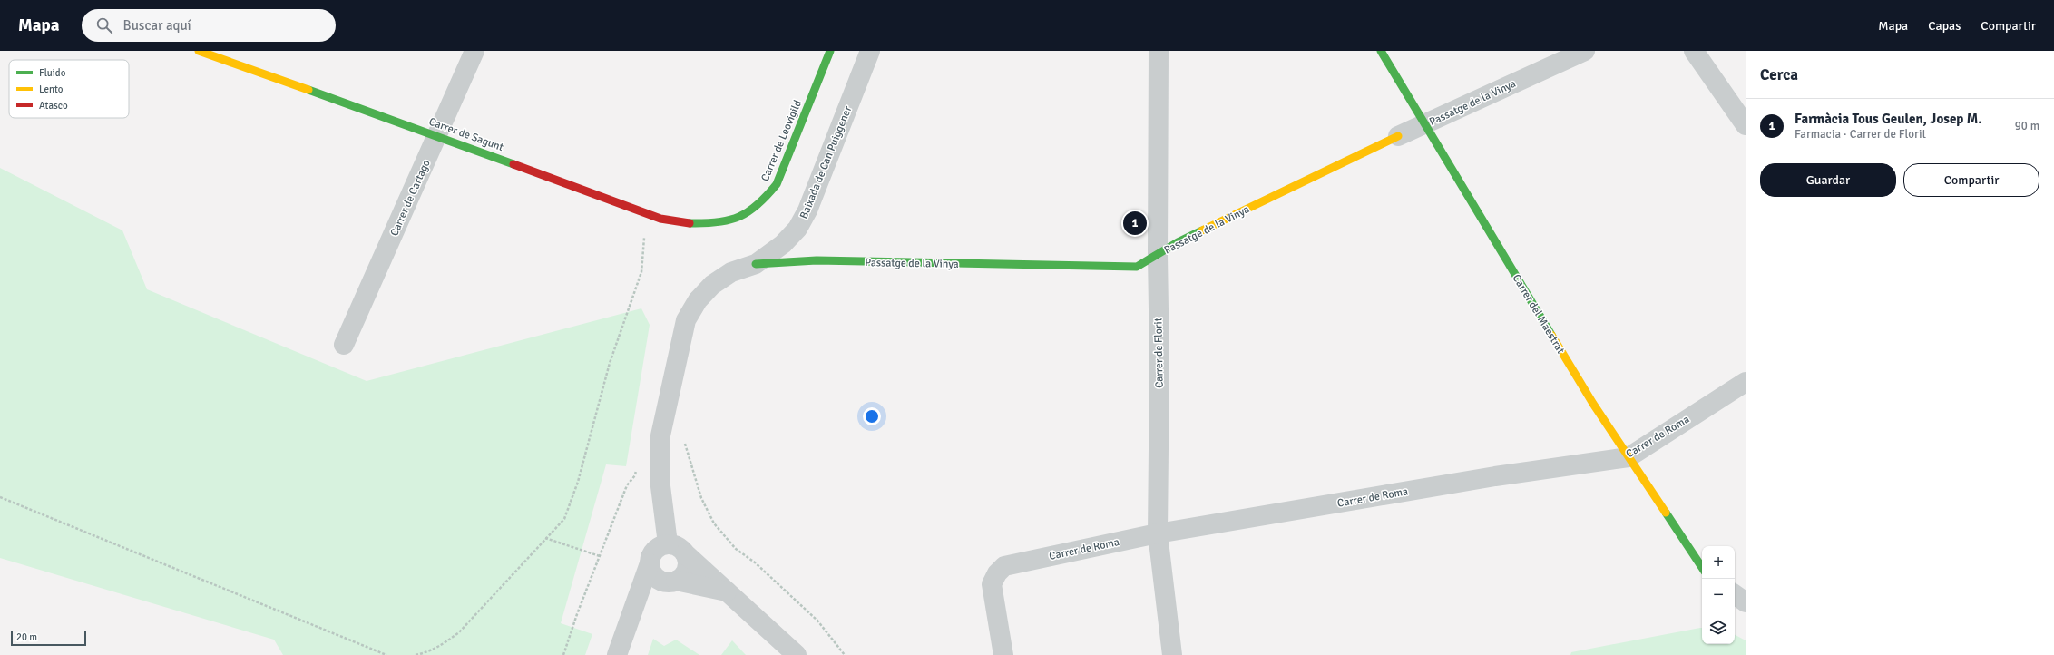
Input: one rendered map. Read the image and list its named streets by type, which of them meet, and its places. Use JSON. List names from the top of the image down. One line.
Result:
{"streets":{"street":["Passatge de la Vinya","Carrer de Sagunt","Carrer de Leovigild","Baixada de Can Puiggener","Carrer de Cartago","Carrer del Maestrat","Carrer de Florit","Carrer de Roma"]},"crossings":[["Passatge de la Vinya","Baixada de Can Puiggener"],["Passatge de la Vinya","Carrer del Maestrat"],["Passatge de la Vinya","Carrer de Florit"],["Carrer de Sagunt","Carrer de Leovigild"],["Carrer de Sagunt","Carrer de Cartago"],["Carrer del Maestrat","Carrer de Roma"],["Carrer de Florit","Carrer de Roma"]],"legend":["Fluido","Lento","Atasco"],"scale_bar":"20 m","page":{"header":"Mapa","search":"Buscar aquí","nav":["Mapa","Capas","Compartir"],"heading":"Cerca","list":[{"mark":"1","name":"Farmàcia Tous Geulen, Josep M.","note":"Farmacia · Carrer de Florit","value":"90 m"}],"buttons":["Guardar","Compartir"],"pins":"1","map_buttons":["+","−"],"scale":"20 m"}}
